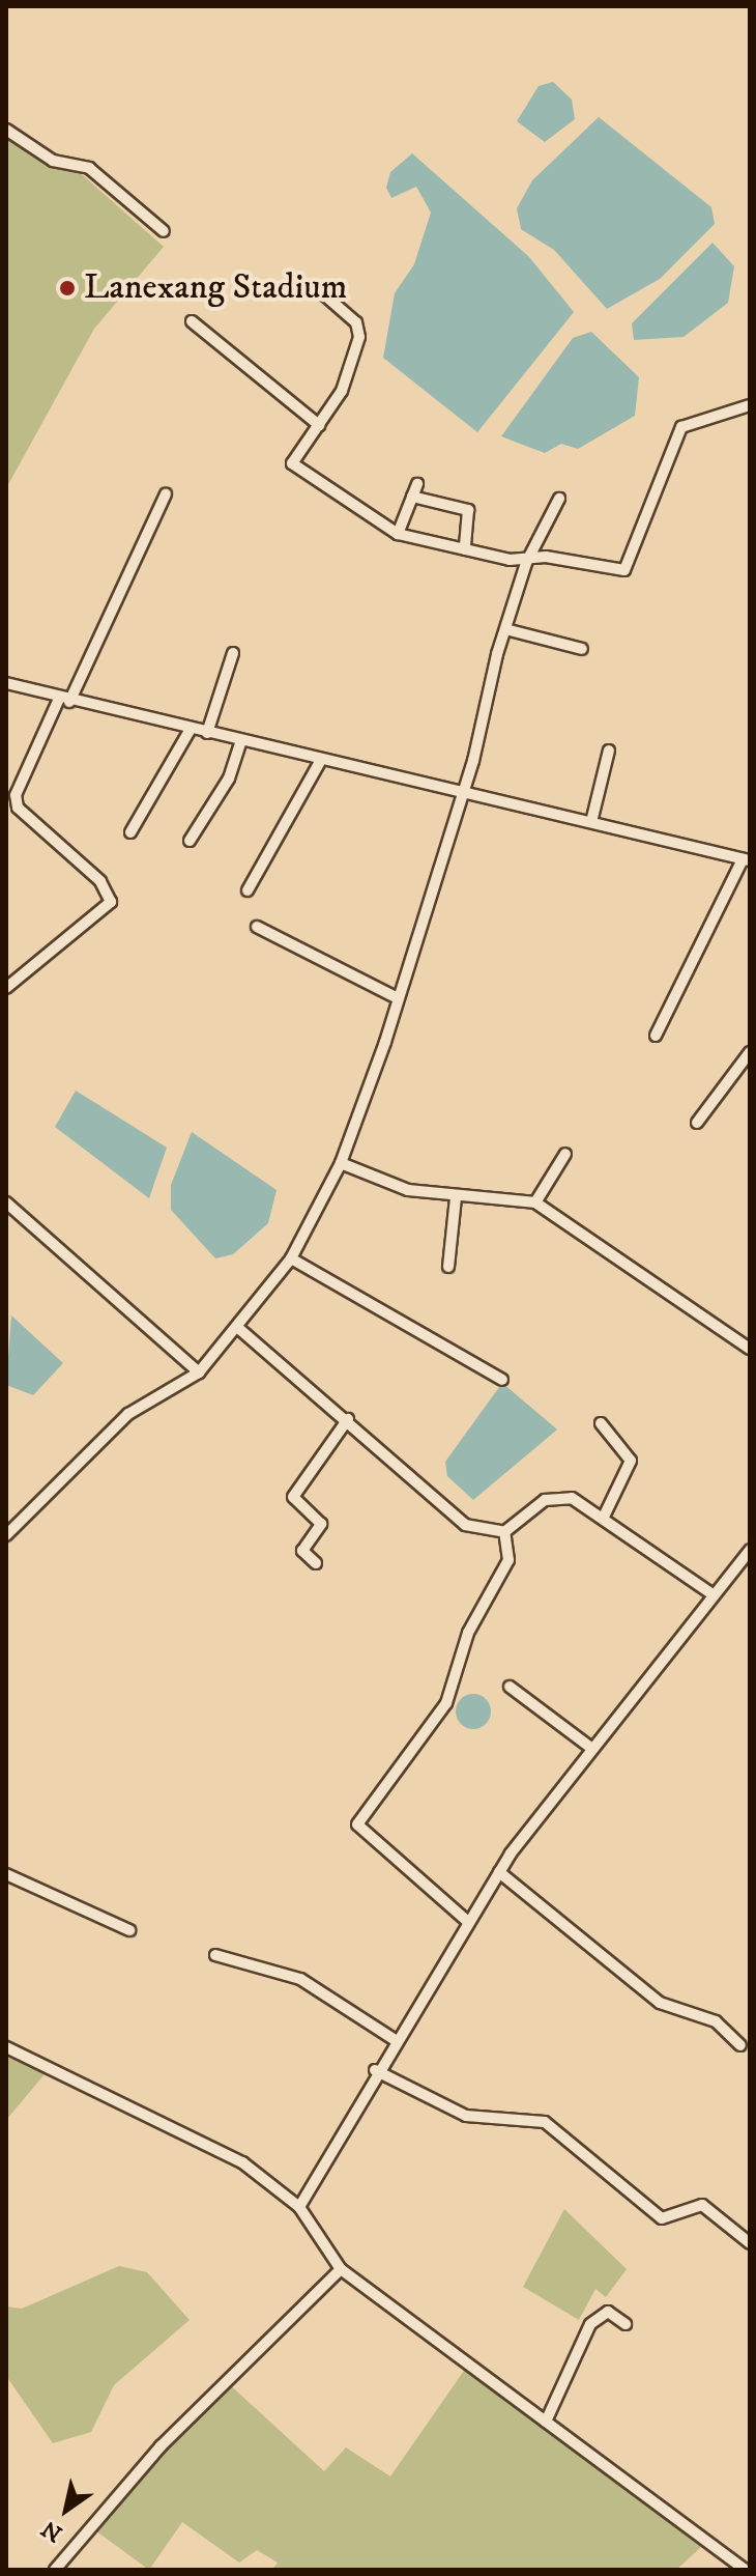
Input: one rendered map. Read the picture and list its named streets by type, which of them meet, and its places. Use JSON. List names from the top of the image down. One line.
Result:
{"places":["Lanexang Stadium"],"north":"bottom left"}
